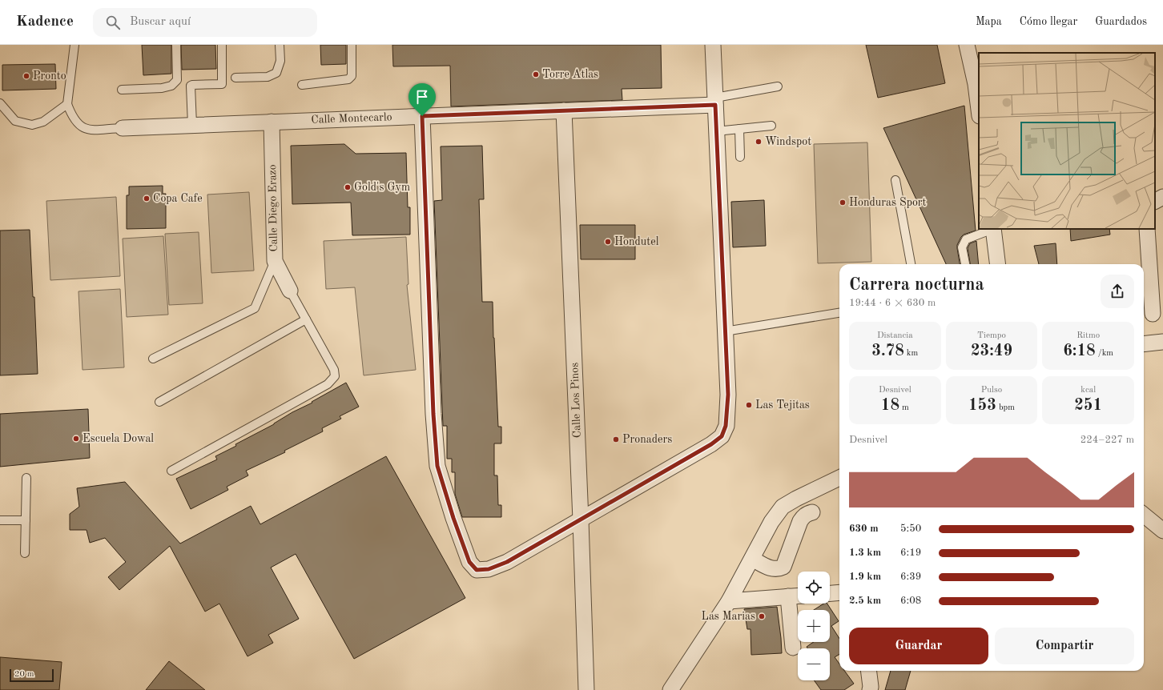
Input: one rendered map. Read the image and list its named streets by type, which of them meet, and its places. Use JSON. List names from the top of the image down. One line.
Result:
{"streets":{"street":["Calle Montecarlo","Calle Diego Erazo","Calle Los Pinos"]},"crossings":[["Calle Montecarlo","Calle Diego Erazo"],["Calle Montecarlo","Calle Los Pinos"]],"places":["Torre Atlas","Pronto","Windspot","Gold's Gym","Copa Cafe","Honduras Sport","Hondutel","Las Tejitas","Escuela Dowal","Pronaders","Las Marias"],"scale_bar":"20 m","page":{"header":"Kadence","search":"Buscar aquí","nav":["Mapa","Cómo llegar","Guardados"],"heading":["Carrera nocturna","19:44 · 6 × 630 m"],"stats":[["Distancia","3.78 km"],["Tiempo","23:49"],["Ritmo","6:18 /km"],["Desnivel","18 m"],["Pulso","153 bpm"],["kcal","251"]],"chart":["Desnivel","224–227 m"],"list":[{"name":"630 m","note":"5:50"},{"name":"1.3 km","note":"6:19"},{"name":"1.9 km","note":"6:39"},{"name":"2.5 km","note":"6:08"}],"map_buttons":["+","−"],"buttons":["Guardar","Compartir"],"scale":"20 m"}}
